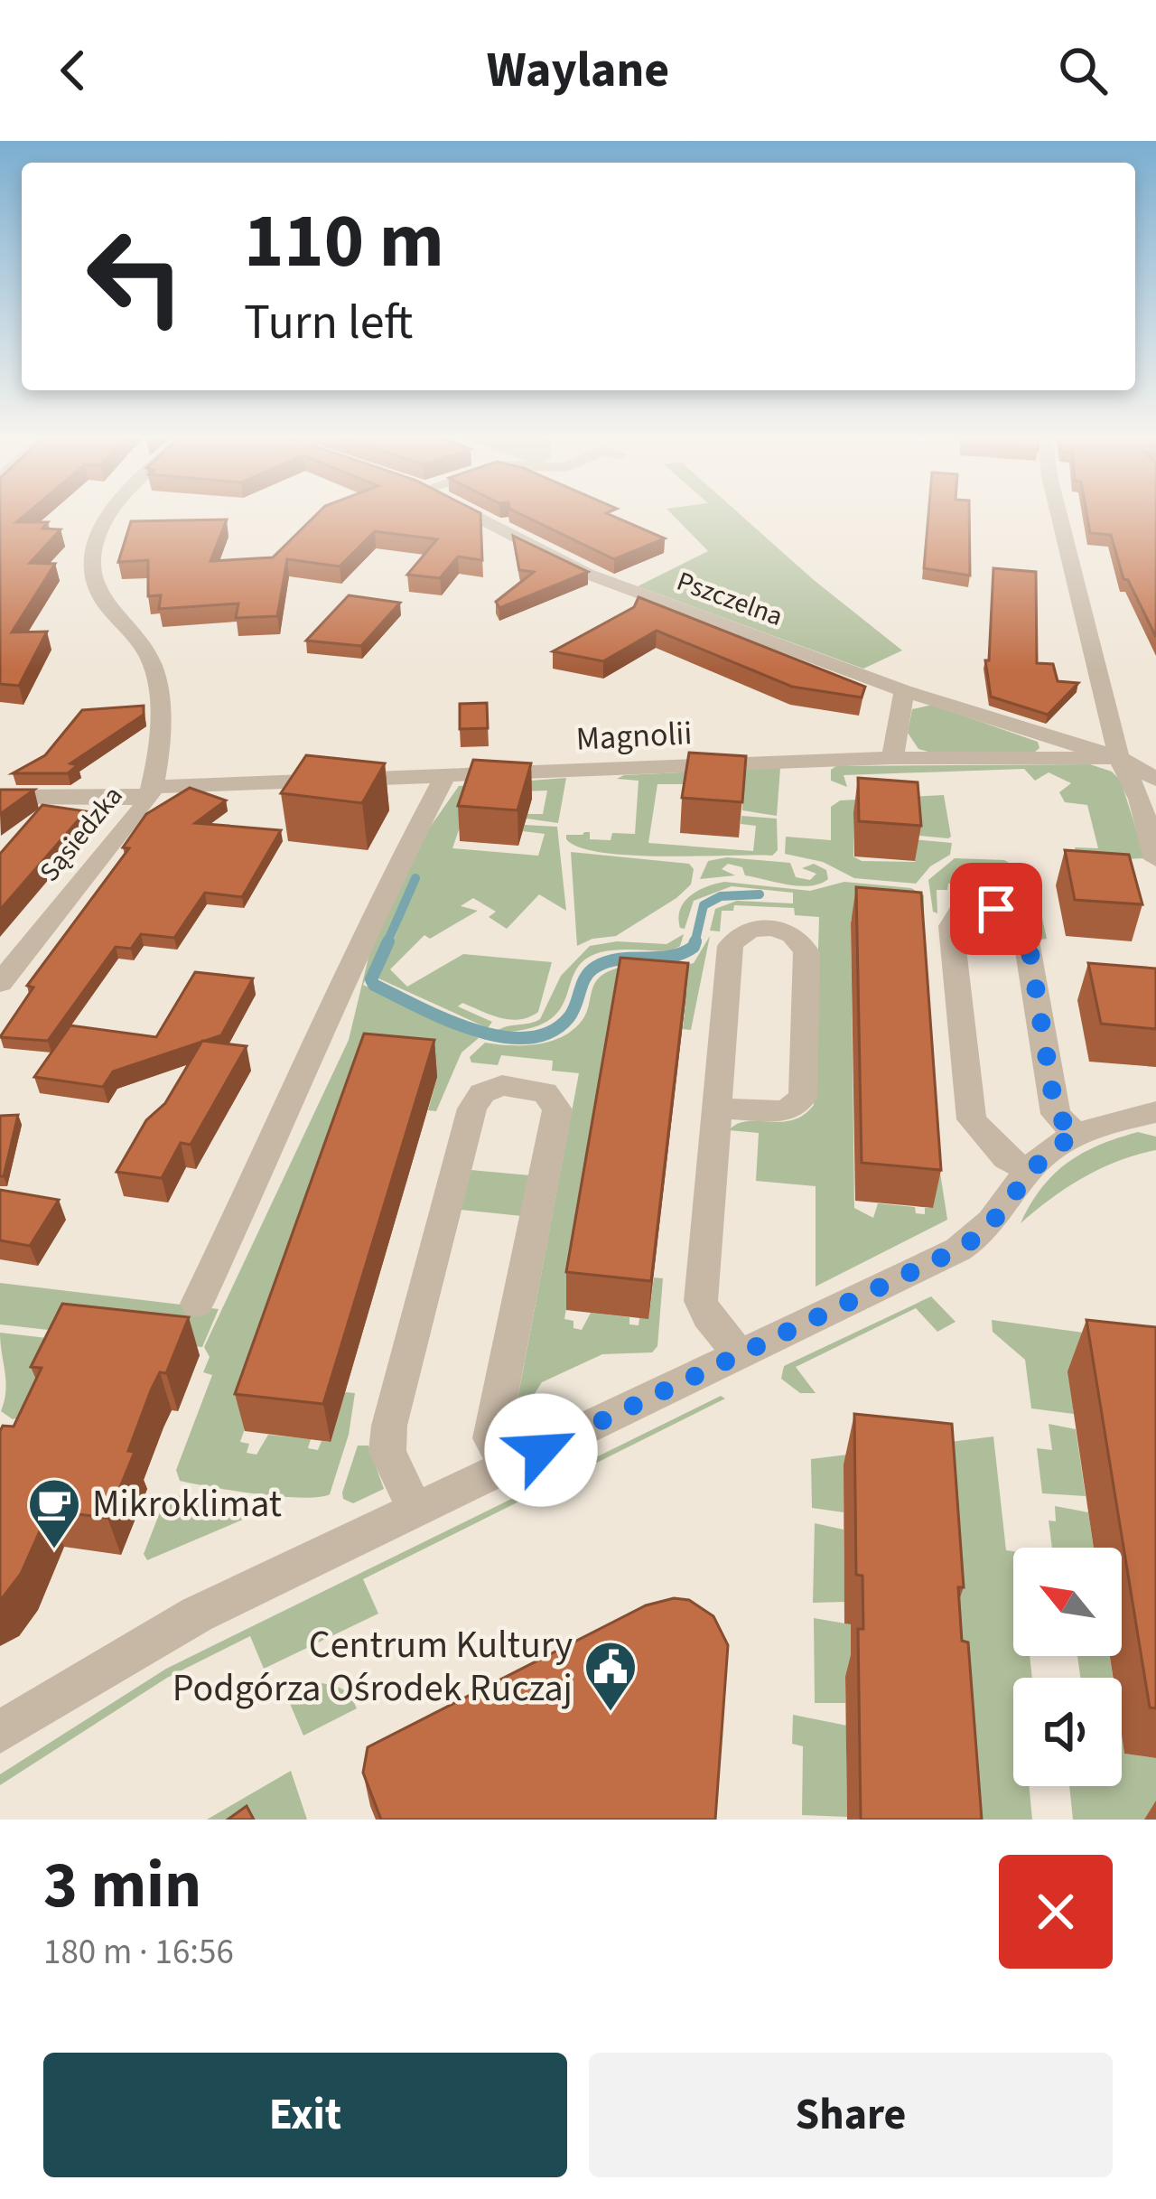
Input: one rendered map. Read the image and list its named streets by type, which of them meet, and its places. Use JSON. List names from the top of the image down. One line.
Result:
{"streets":{"street":["Pszczelna","Magnolii","Sąsiedzka"]},"crossings":[["Pszczelna","Magnolii"],["Magnolii","Sąsiedzka"]],"places":{"cafe":["Mikroklimat"],"public building":["Centrum Kultury Podgórza Ośrodek Ruczaj"]},"north":"top left","page":{"header":"Waylane","turn":["110 m","Turn left"],"heading":["3 min","180 m · 16:56"],"buttons":["Exit","Share"]}}
